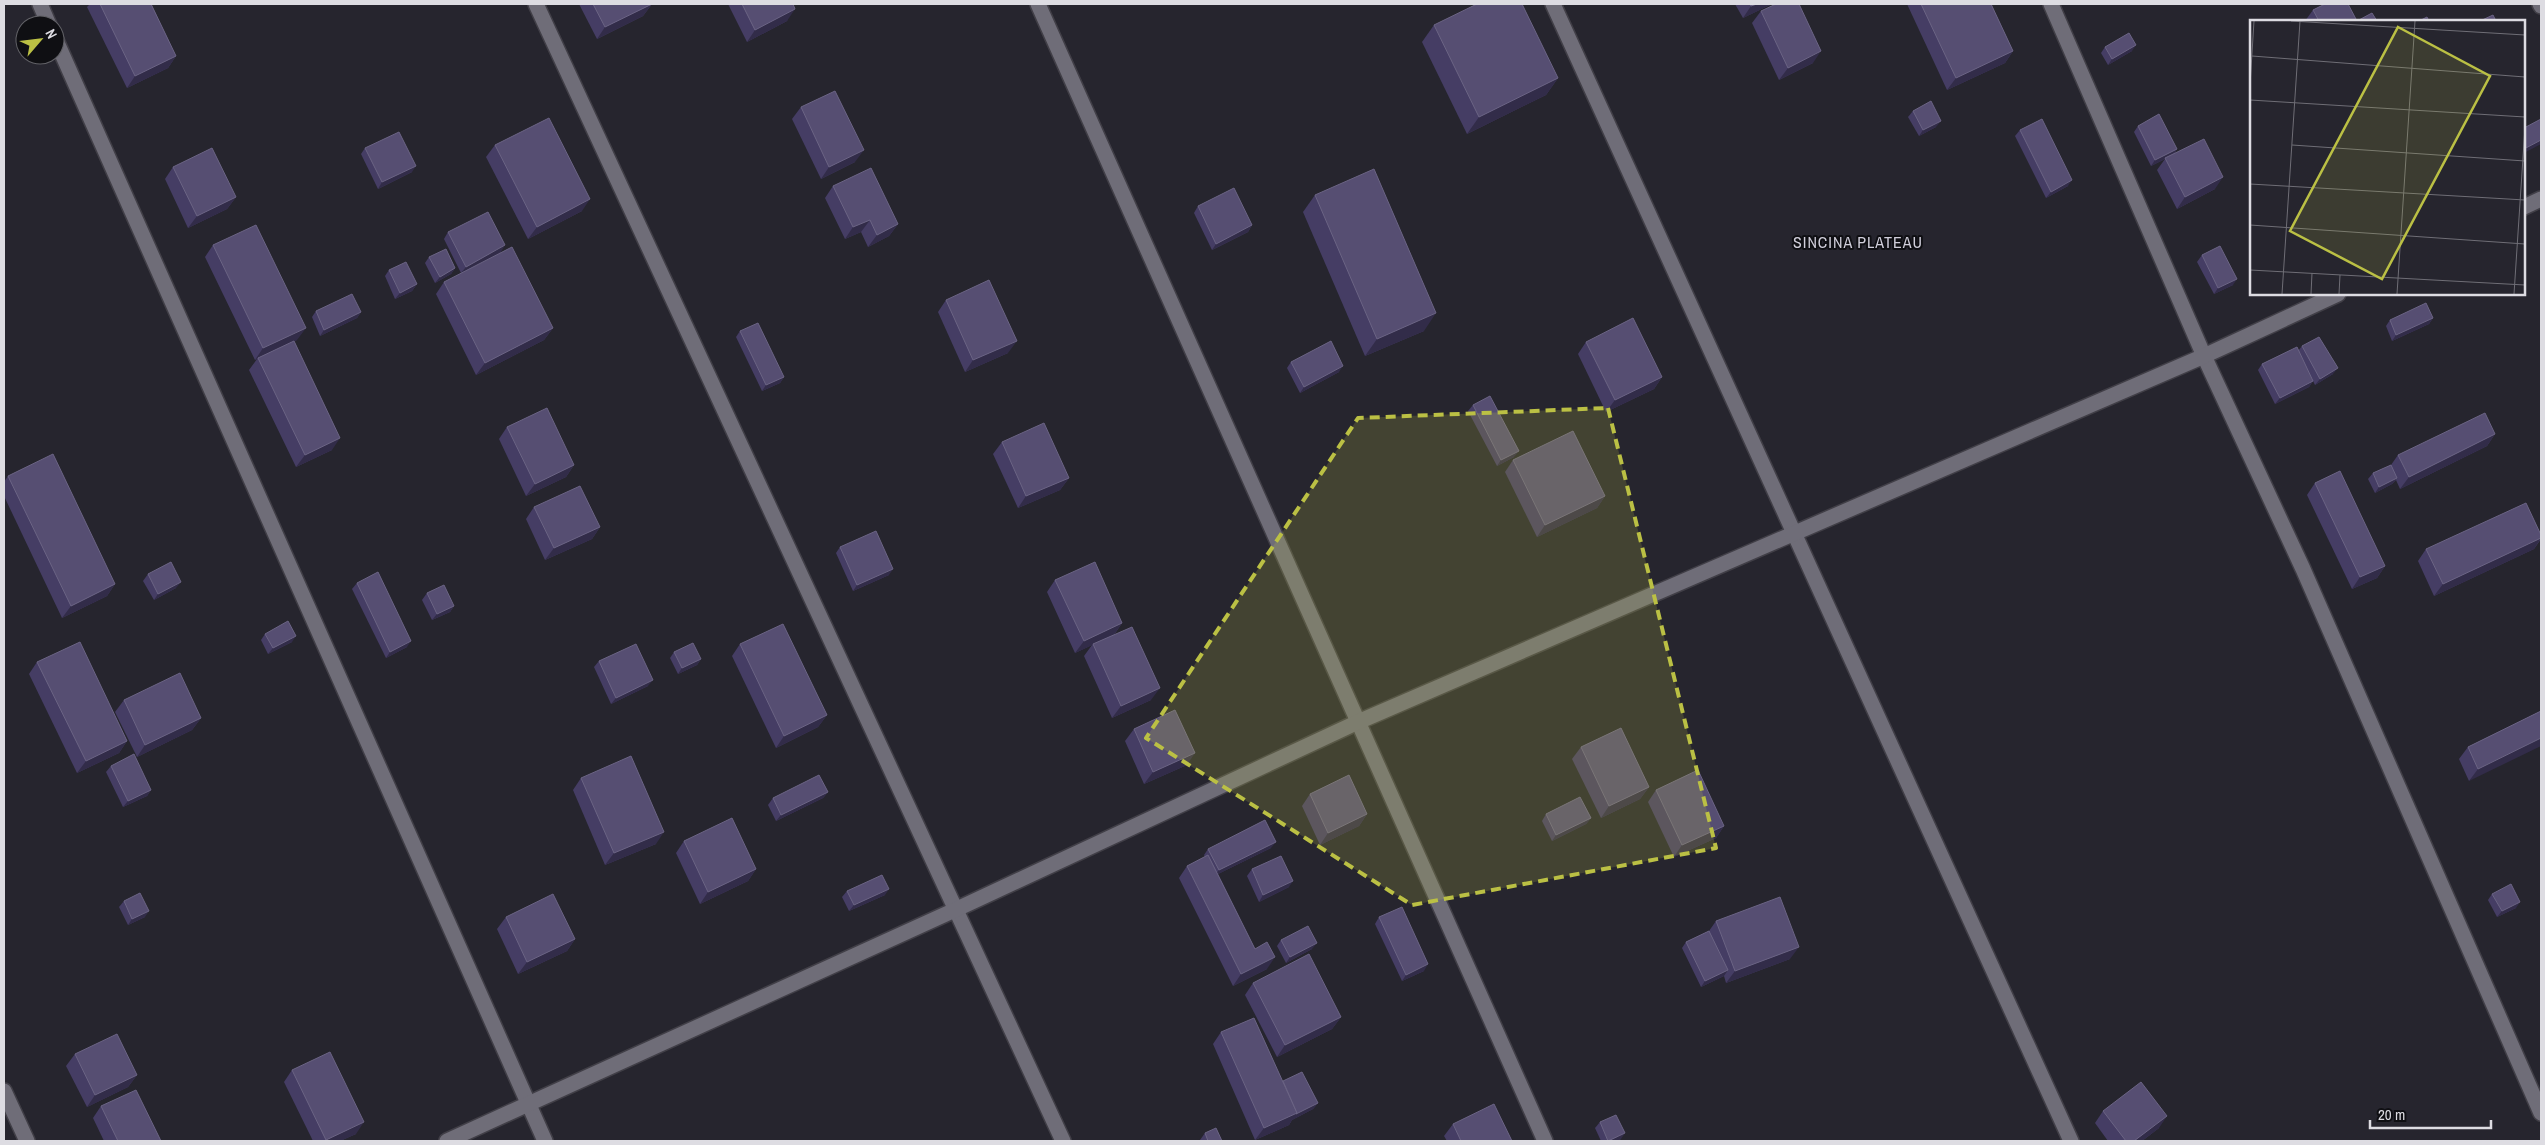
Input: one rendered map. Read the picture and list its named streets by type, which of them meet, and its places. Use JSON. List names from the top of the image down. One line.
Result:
{"districts":["SINCINA PLATEAU"],"scale_bar":"20 m","north":"top right"}
